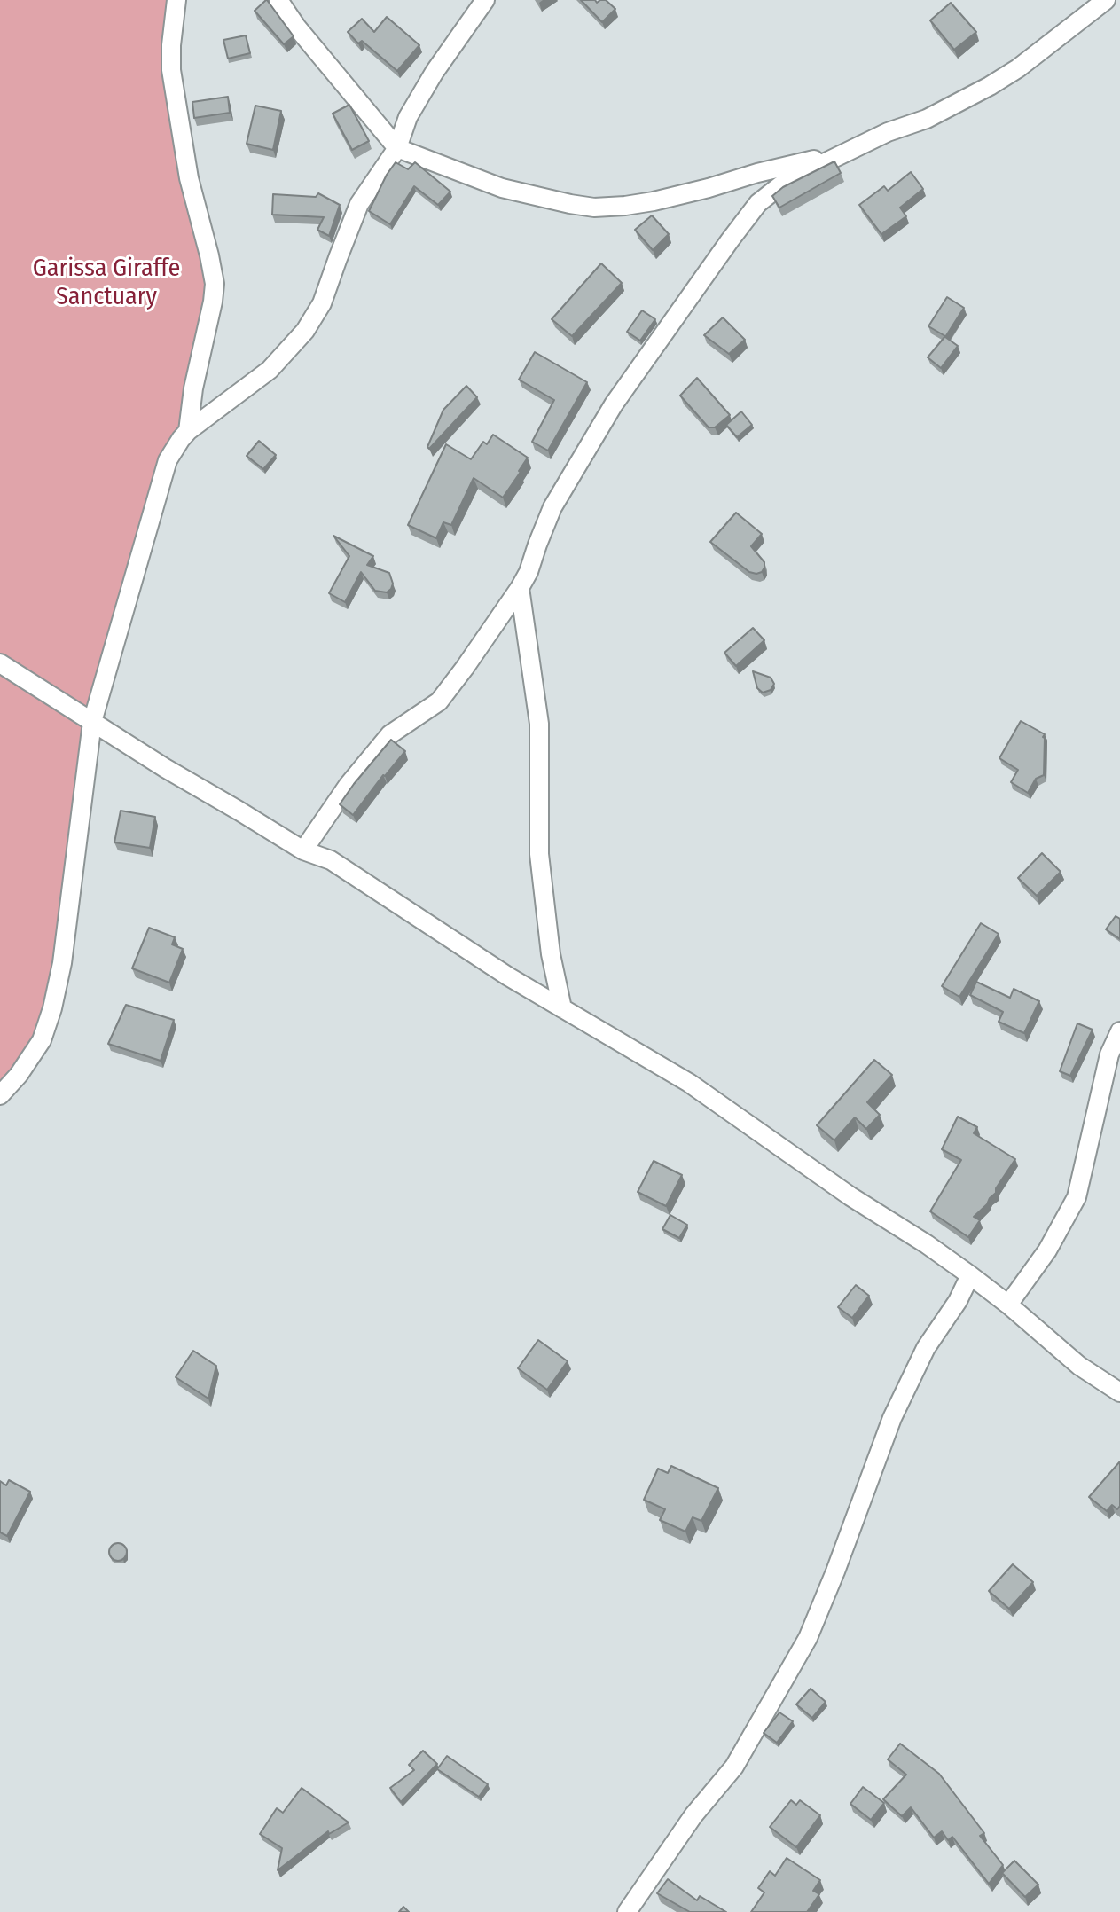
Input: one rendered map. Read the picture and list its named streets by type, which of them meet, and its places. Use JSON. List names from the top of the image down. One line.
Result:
{"parks":["Garissa Giraffe Sanctuary"]}
